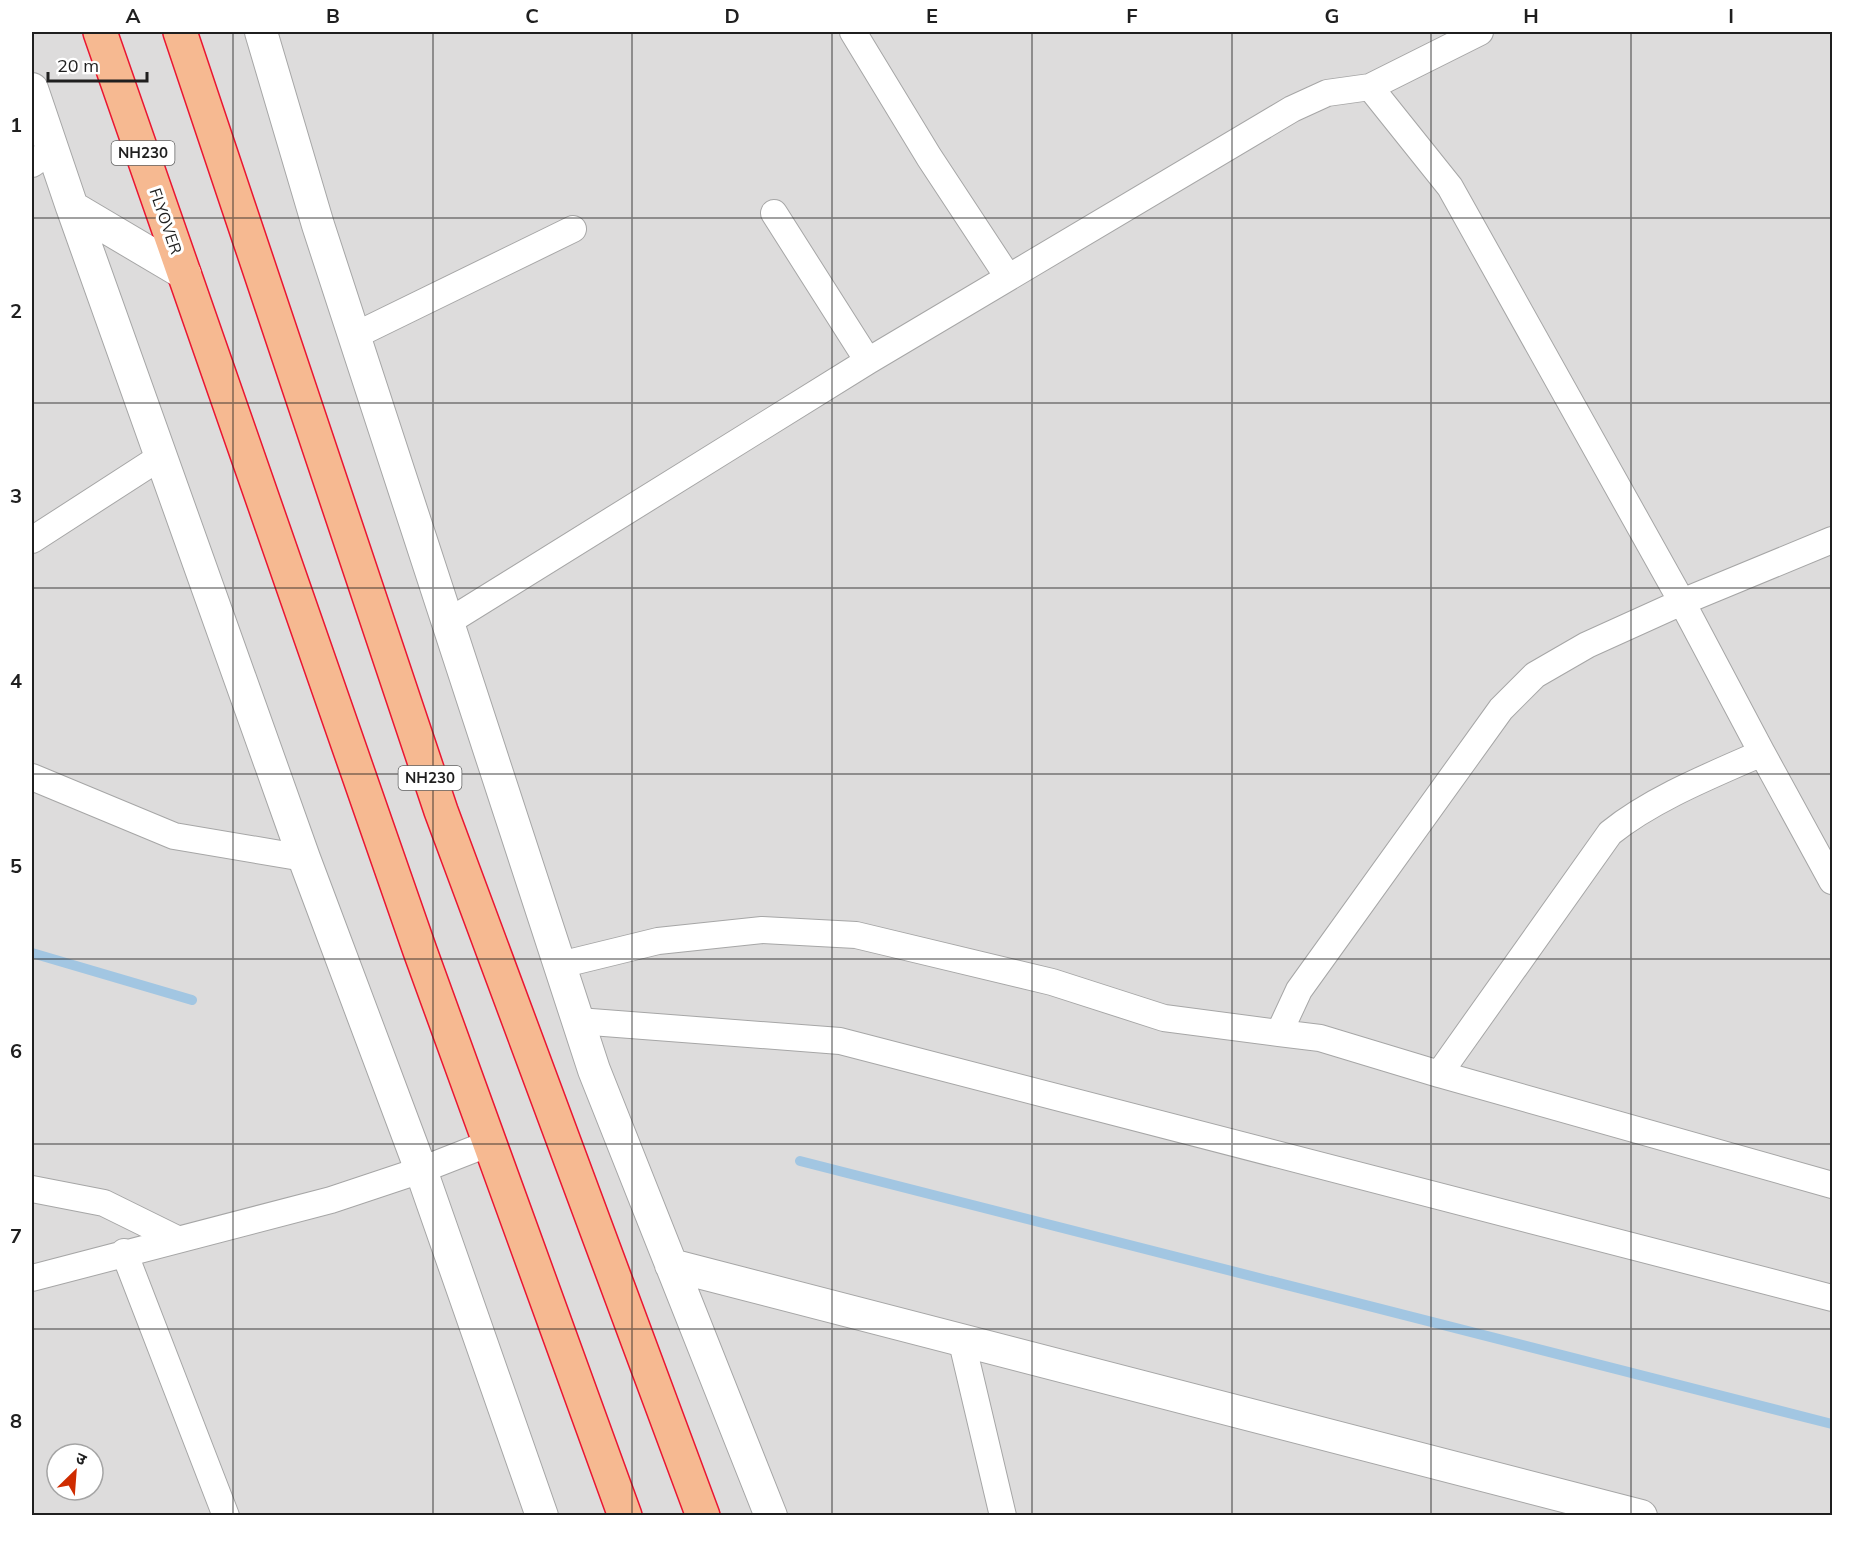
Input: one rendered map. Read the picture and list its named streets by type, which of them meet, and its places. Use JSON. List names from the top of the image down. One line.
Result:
{"streets":{"highway":["NH230","FLYOVER"]},"crossings":[["NH230","FLYOVER"]],"scale_bar":"20 m","north":"top right","grid":{"columns":["A","B","C","D","E","F","G","H","I"],"rows":["1","2","3","4","5","6","7","8"]}}
